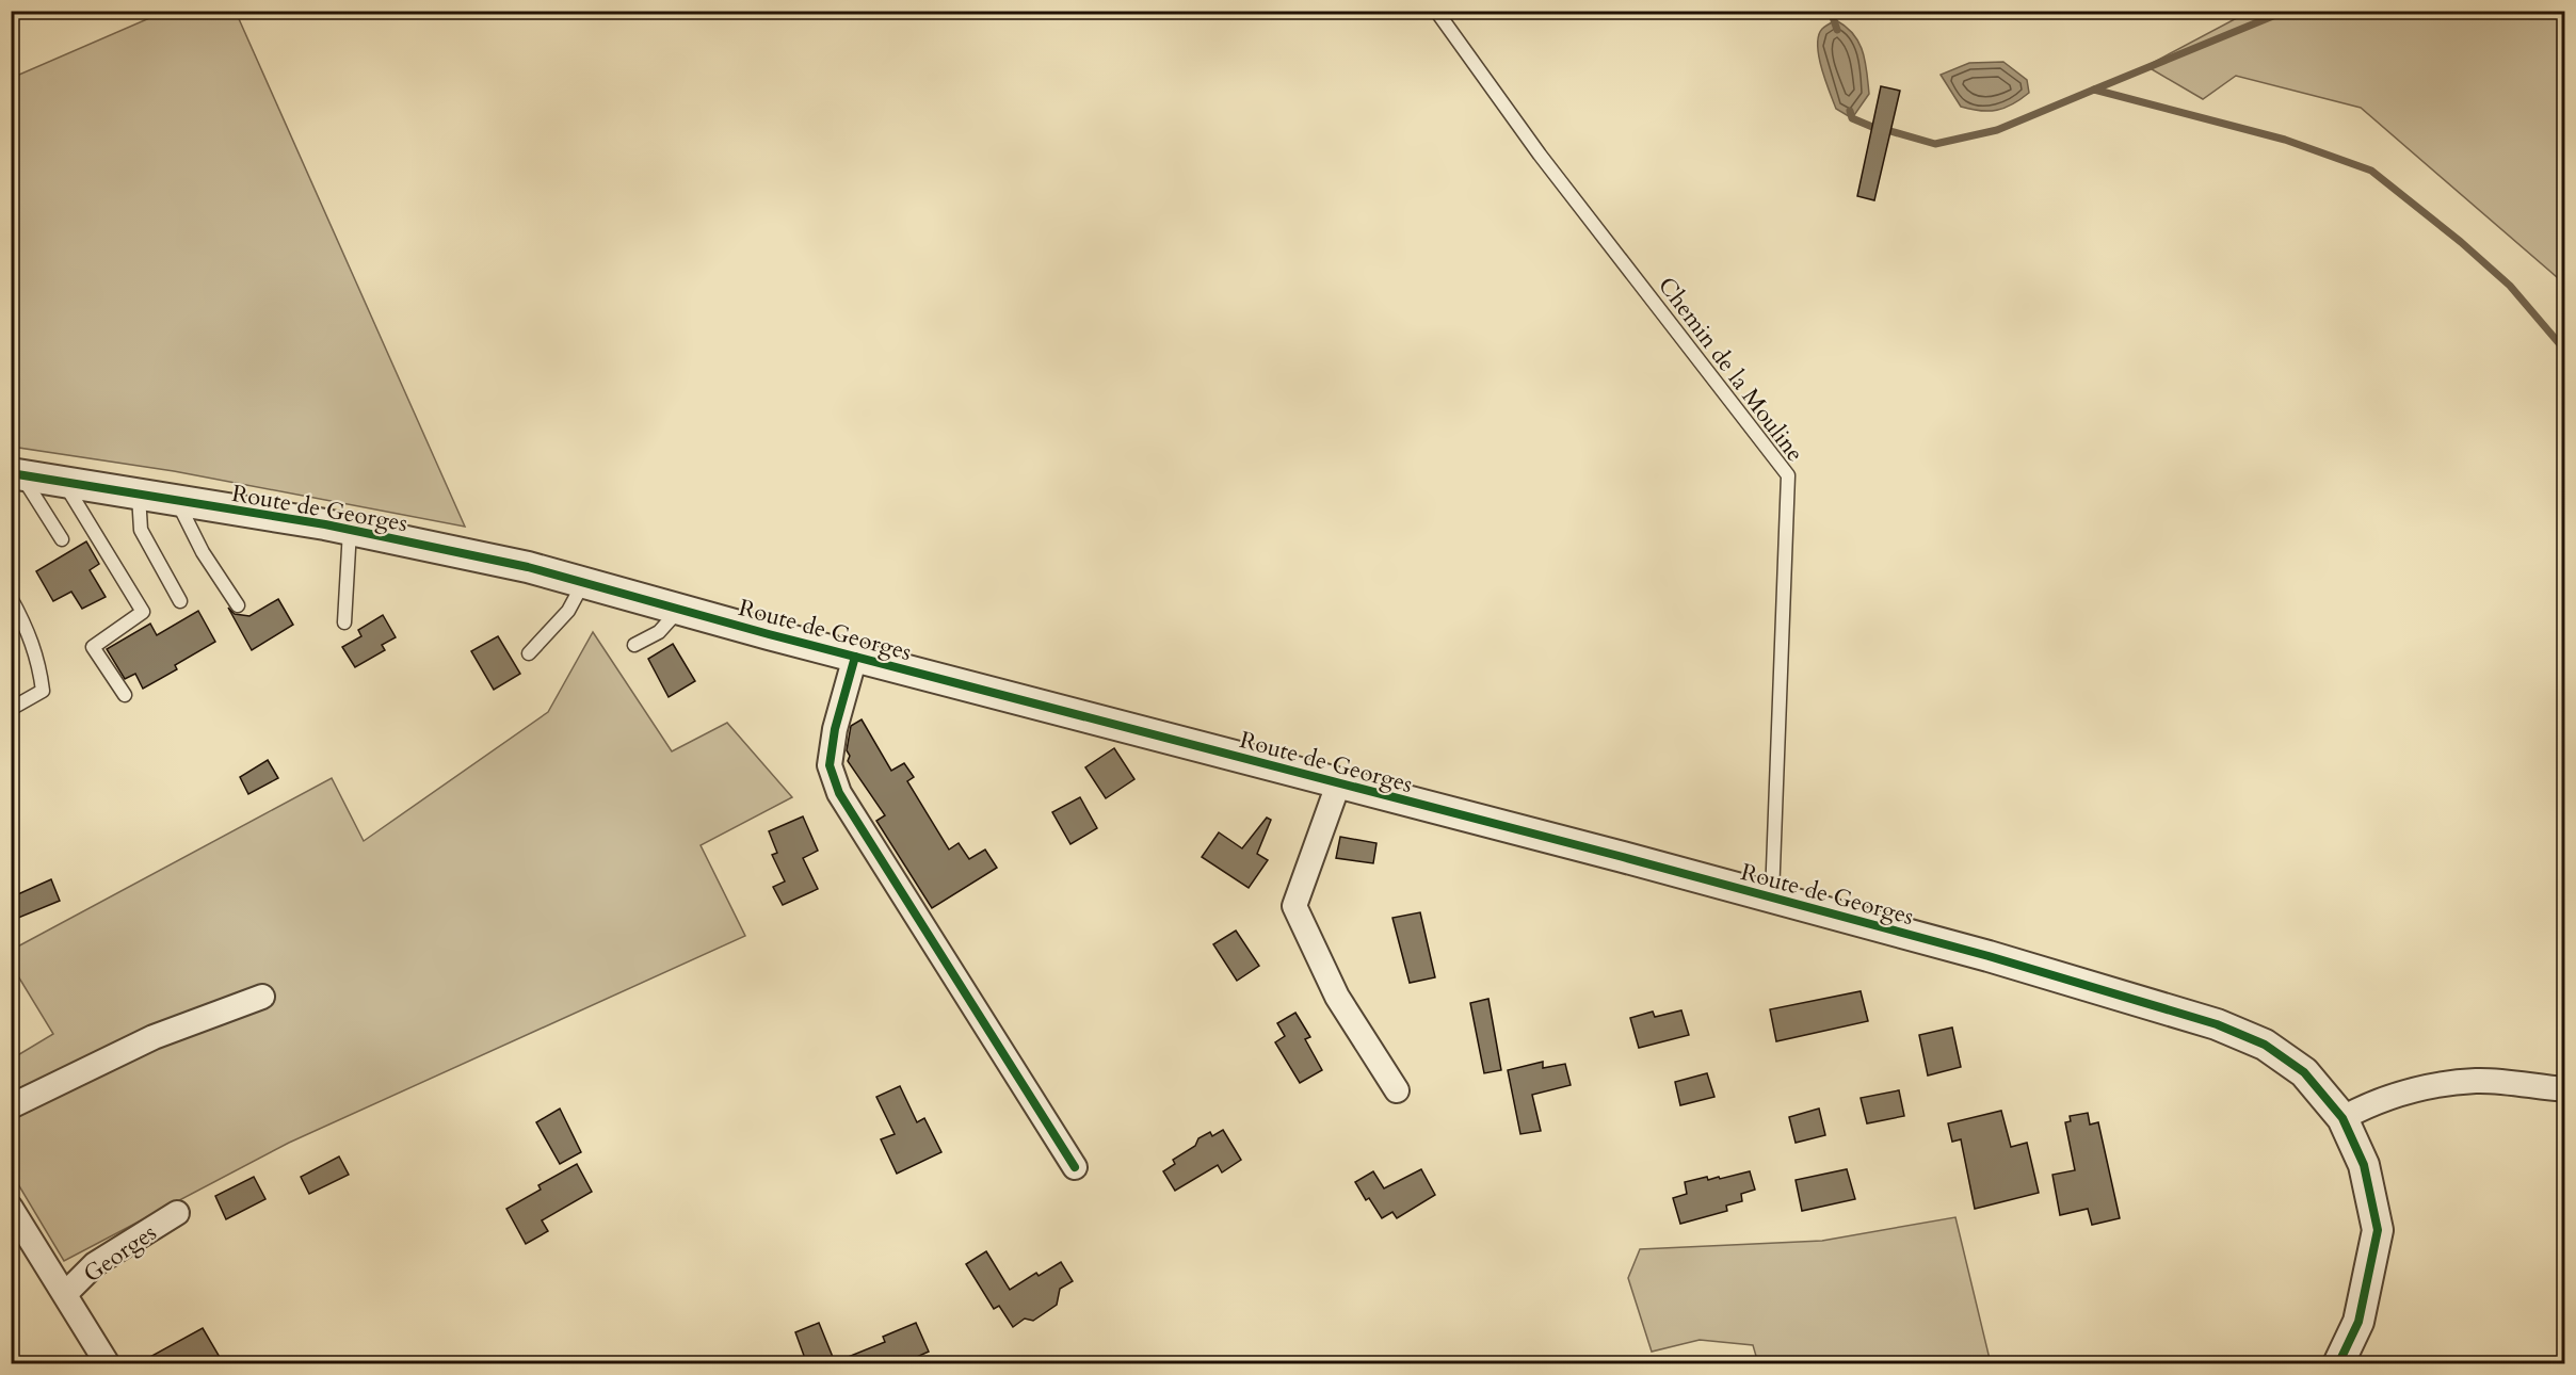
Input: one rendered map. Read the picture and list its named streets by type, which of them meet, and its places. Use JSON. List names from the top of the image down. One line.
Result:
{"streets":{"street":["Route de Georges","Georges"],"lane":["Chemin de la Mouline"]},"crossings":[["Chemin de la Mouline","Route de Georges"]]}
